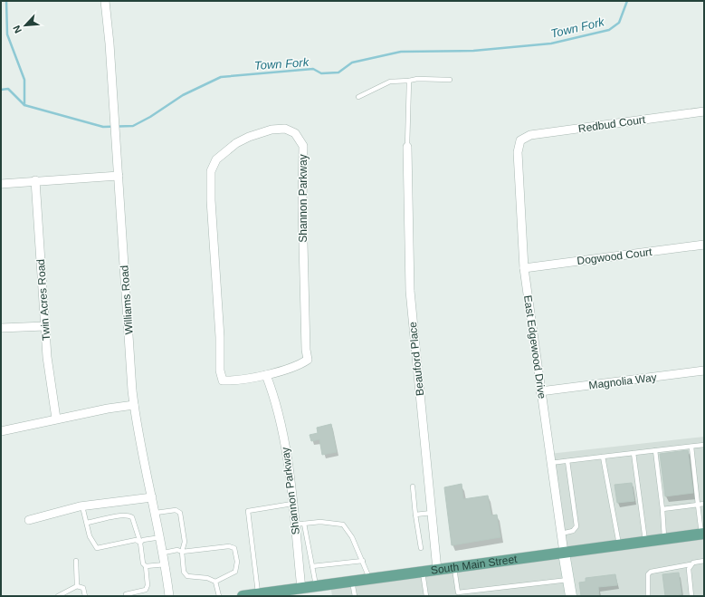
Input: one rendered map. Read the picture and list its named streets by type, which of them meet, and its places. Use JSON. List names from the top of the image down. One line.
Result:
{"streets":{"main road":["South Main Street"],"street":["Redbud Court","Shannon Parkway","Dogwood Court","Twin Acres Road","Williams Road","East Edgewood Drive","Beauford Place","Magnolia Way"]},"crossings":[["Redbud Court","East Edgewood Drive"],["Shannon Parkway","South Main Street"],["Dogwood Court","East Edgewood Drive"],["East Edgewood Drive","Magnolia Way"],["East Edgewood Drive","South Main Street"],["Beauford Place","South Main Street"]],"water":["Town Fork"],"north":"bottom left"}
